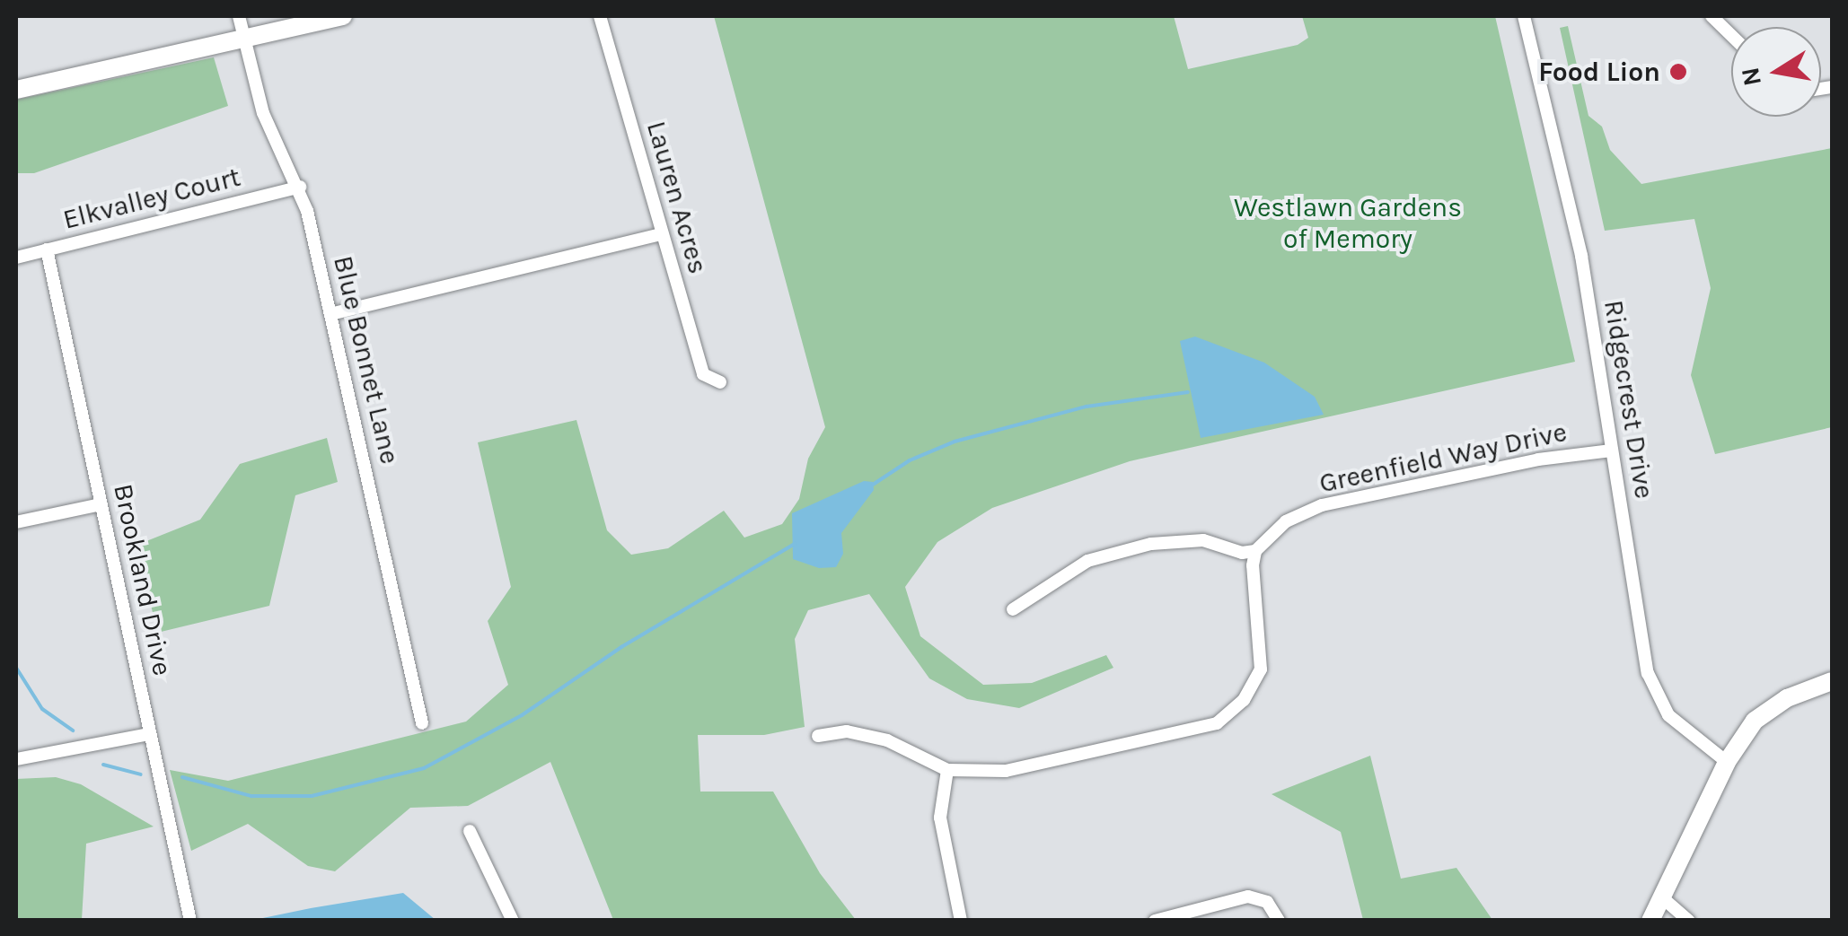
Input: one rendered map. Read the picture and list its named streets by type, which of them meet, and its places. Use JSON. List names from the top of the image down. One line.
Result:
{"streets":{"street":["Lauren Acres","Elkvalley Court","Blue Bonnet Lane","Ridgecrest Drive","Greenfield Way Drive","Brookland Drive"]},"crossings":[["Elkvalley Court","Blue Bonnet Lane"],["Elkvalley Court","Brookland Drive"],["Ridgecrest Drive","Greenfield Way Drive"]],"parks":["Westlawn Gardens of Memory"],"places":["Food Lion"],"north":"left"}
